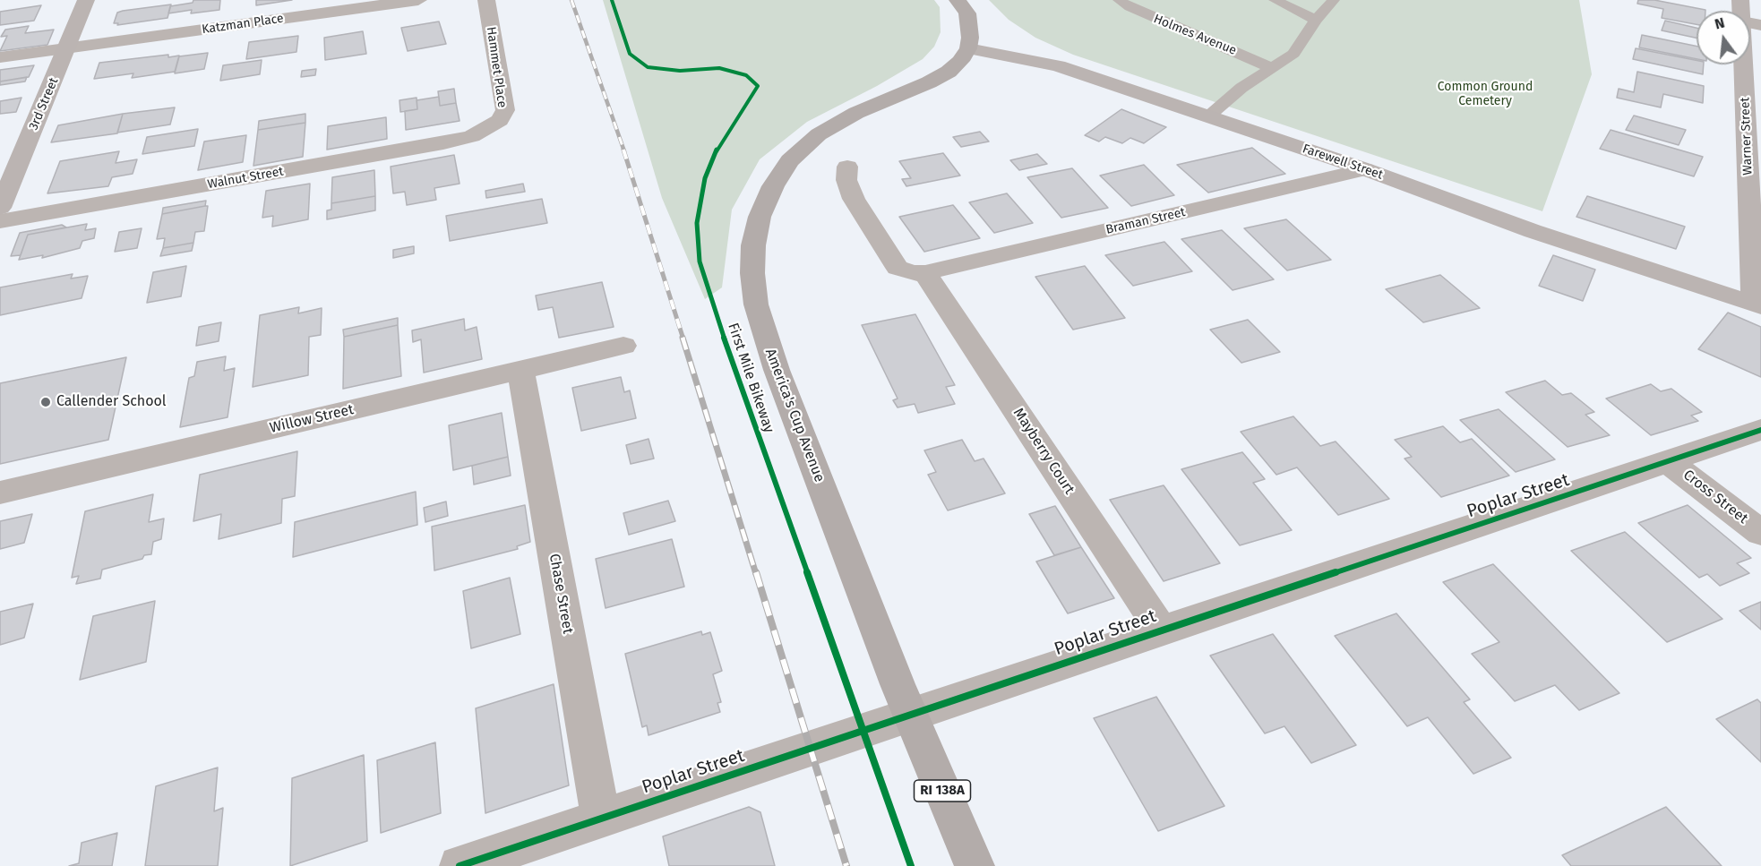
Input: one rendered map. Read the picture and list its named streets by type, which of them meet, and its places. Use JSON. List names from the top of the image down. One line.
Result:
{"streets":{"main road":["America's Cup Avenue","RI 138A"],"street":["Katzman Place","Hammet Place","3rd Street","Warner Street","Farewell Street","Walnut Street","Braman Street","Willow Street","Mayberry Court","Poplar Street","Cross Street","Chase Street"],"lane":["Holmes Avenue"],"cycle path":["First Mile Bikeway"]},"crossings":[["Katzman Place","3rd Street"],["Hammet Place","Walnut Street"],["Warner Street","Farewell Street"],["Farewell Street","Braman Street"],["Farewell Street","America's Cup Avenue"],["Braman Street","Mayberry Court"],["America's Cup Avenue","Poplar Street"],["Willow Street","Chase Street"],["Mayberry Court","Poplar Street"],["Poplar Street","Cross Street"],["Poplar Street","Chase Street"]],"parks":["Common Ground Cemetery"],"places":["Callender School"],"north":"top"}
